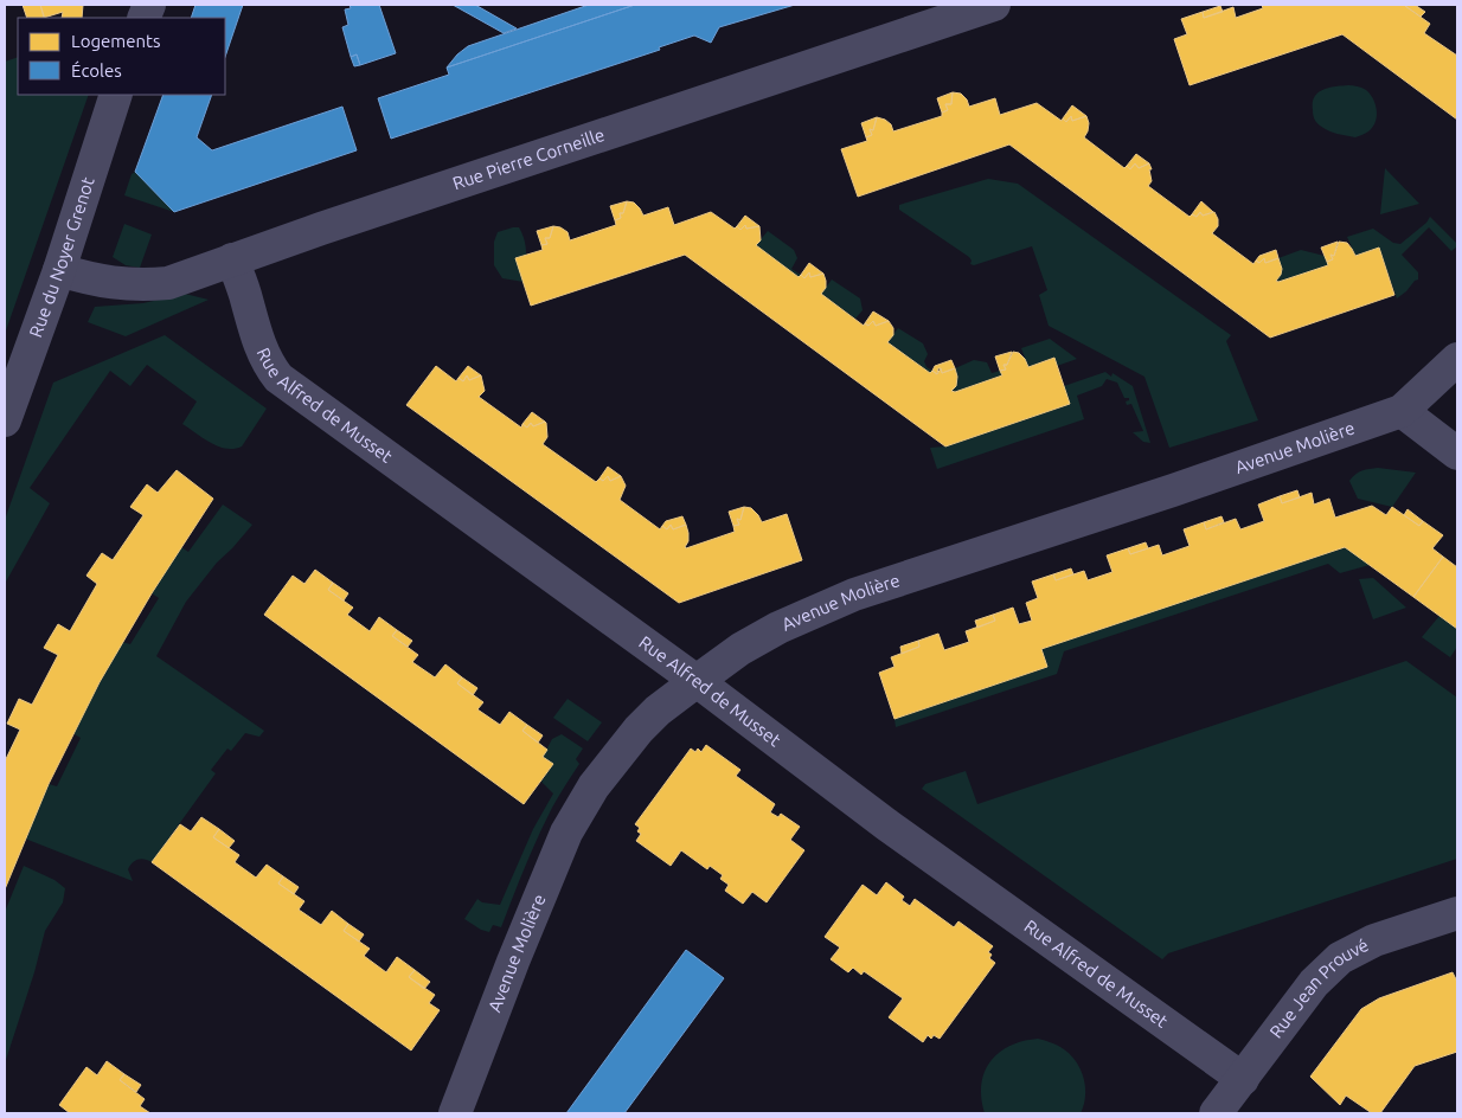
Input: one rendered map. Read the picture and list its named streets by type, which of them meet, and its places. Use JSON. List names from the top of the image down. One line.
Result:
{"streets":{"street":["Rue Pierre Corneille","Rue du Noyer Grenot","Rue Alfred de Musset","Avenue Molière","Rue Jean Prouvé"]},"crossings":[["Rue Pierre Corneille","Rue du Noyer Grenot"],["Rue Pierre Corneille","Rue Alfred de Musset"],["Rue Alfred de Musset","Avenue Molière"],["Rue Alfred de Musset","Rue Jean Prouvé"]],"legend":["Logements","Écoles"]}
